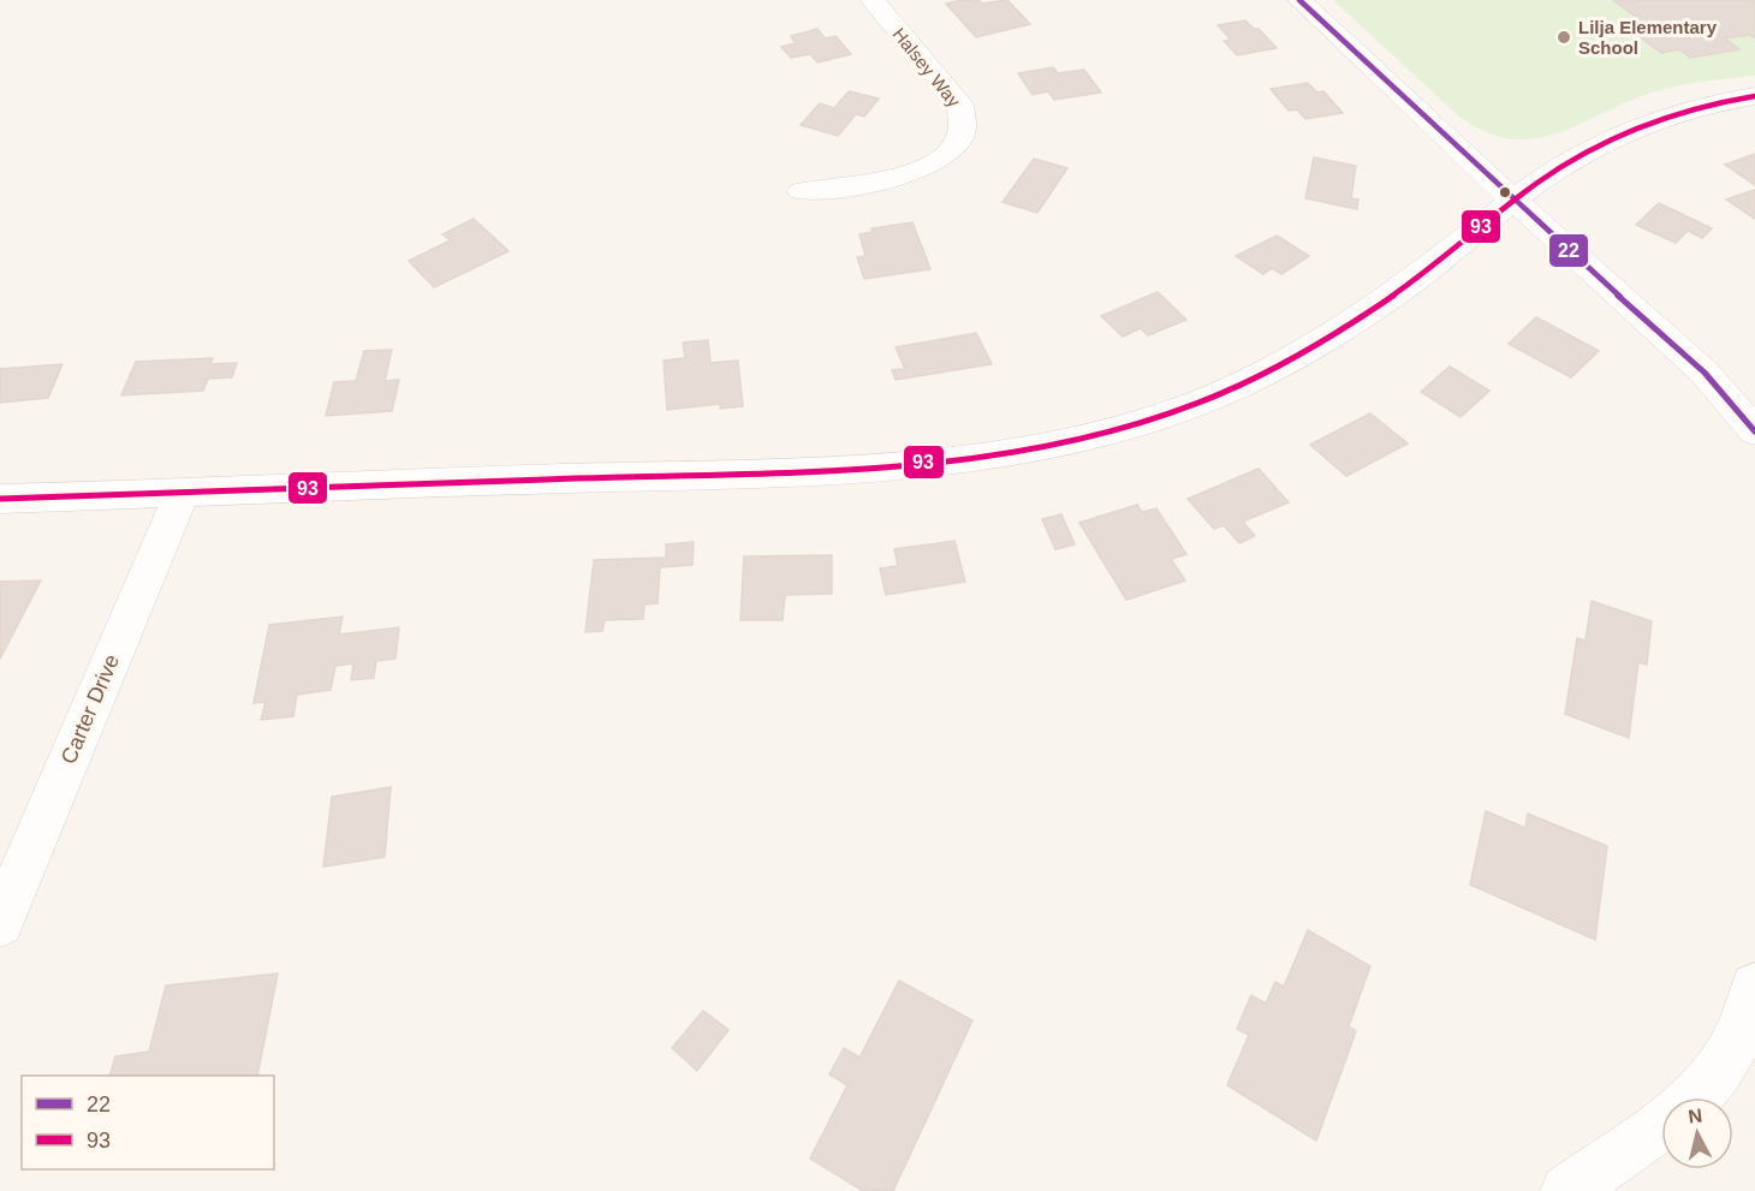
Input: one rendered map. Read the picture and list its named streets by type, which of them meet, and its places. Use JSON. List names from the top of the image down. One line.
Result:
{"streets":{"street":["Halsey Way","Carter Drive"]},"places":["Lilja Elementary School"],"lines":["transit line 22","transit line 93"],"legend":["22","93"],"north":"top"}
